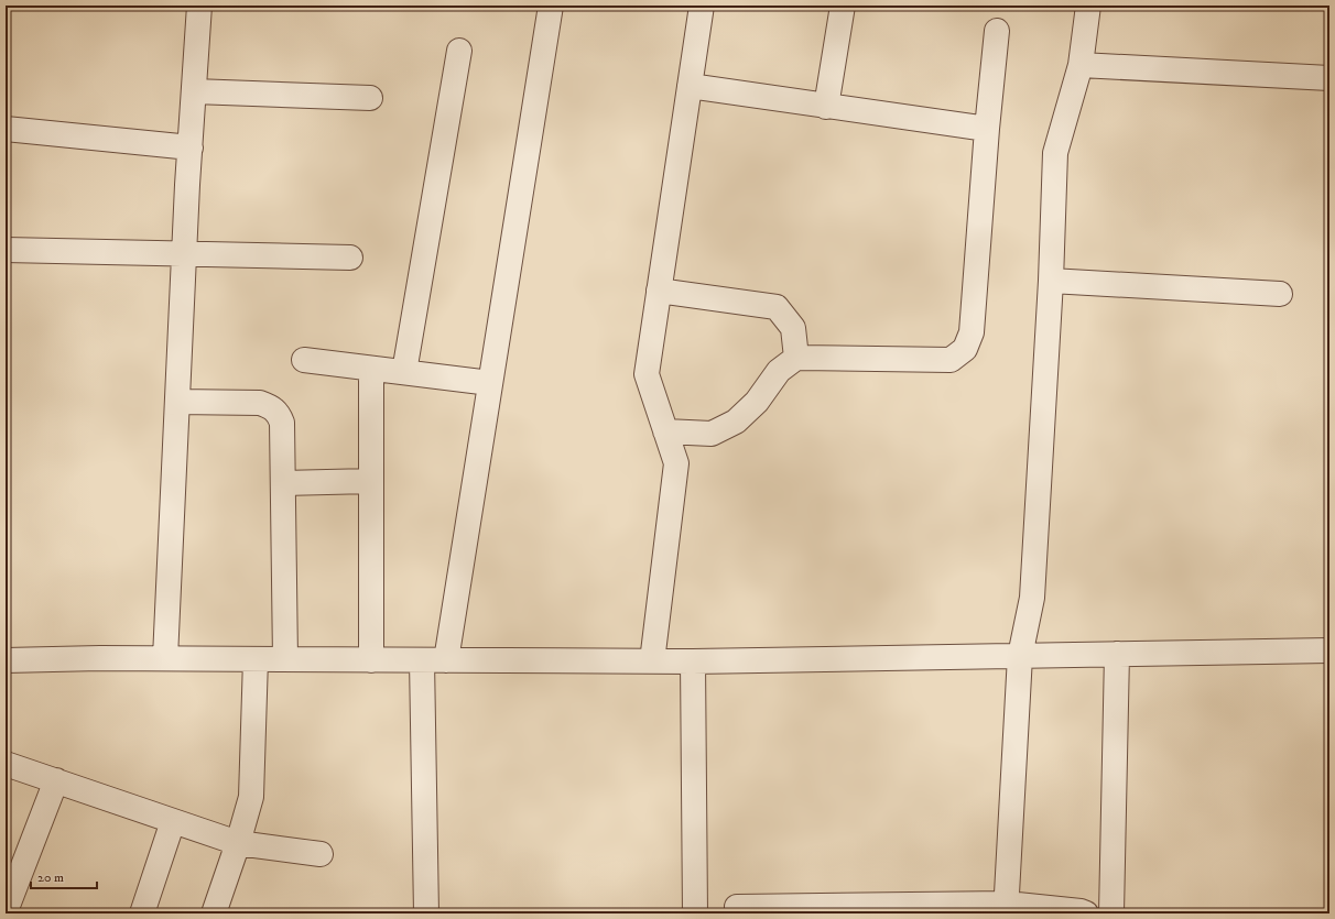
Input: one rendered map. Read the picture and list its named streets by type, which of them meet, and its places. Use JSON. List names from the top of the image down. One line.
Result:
{"scale_bar":"20 m"}
